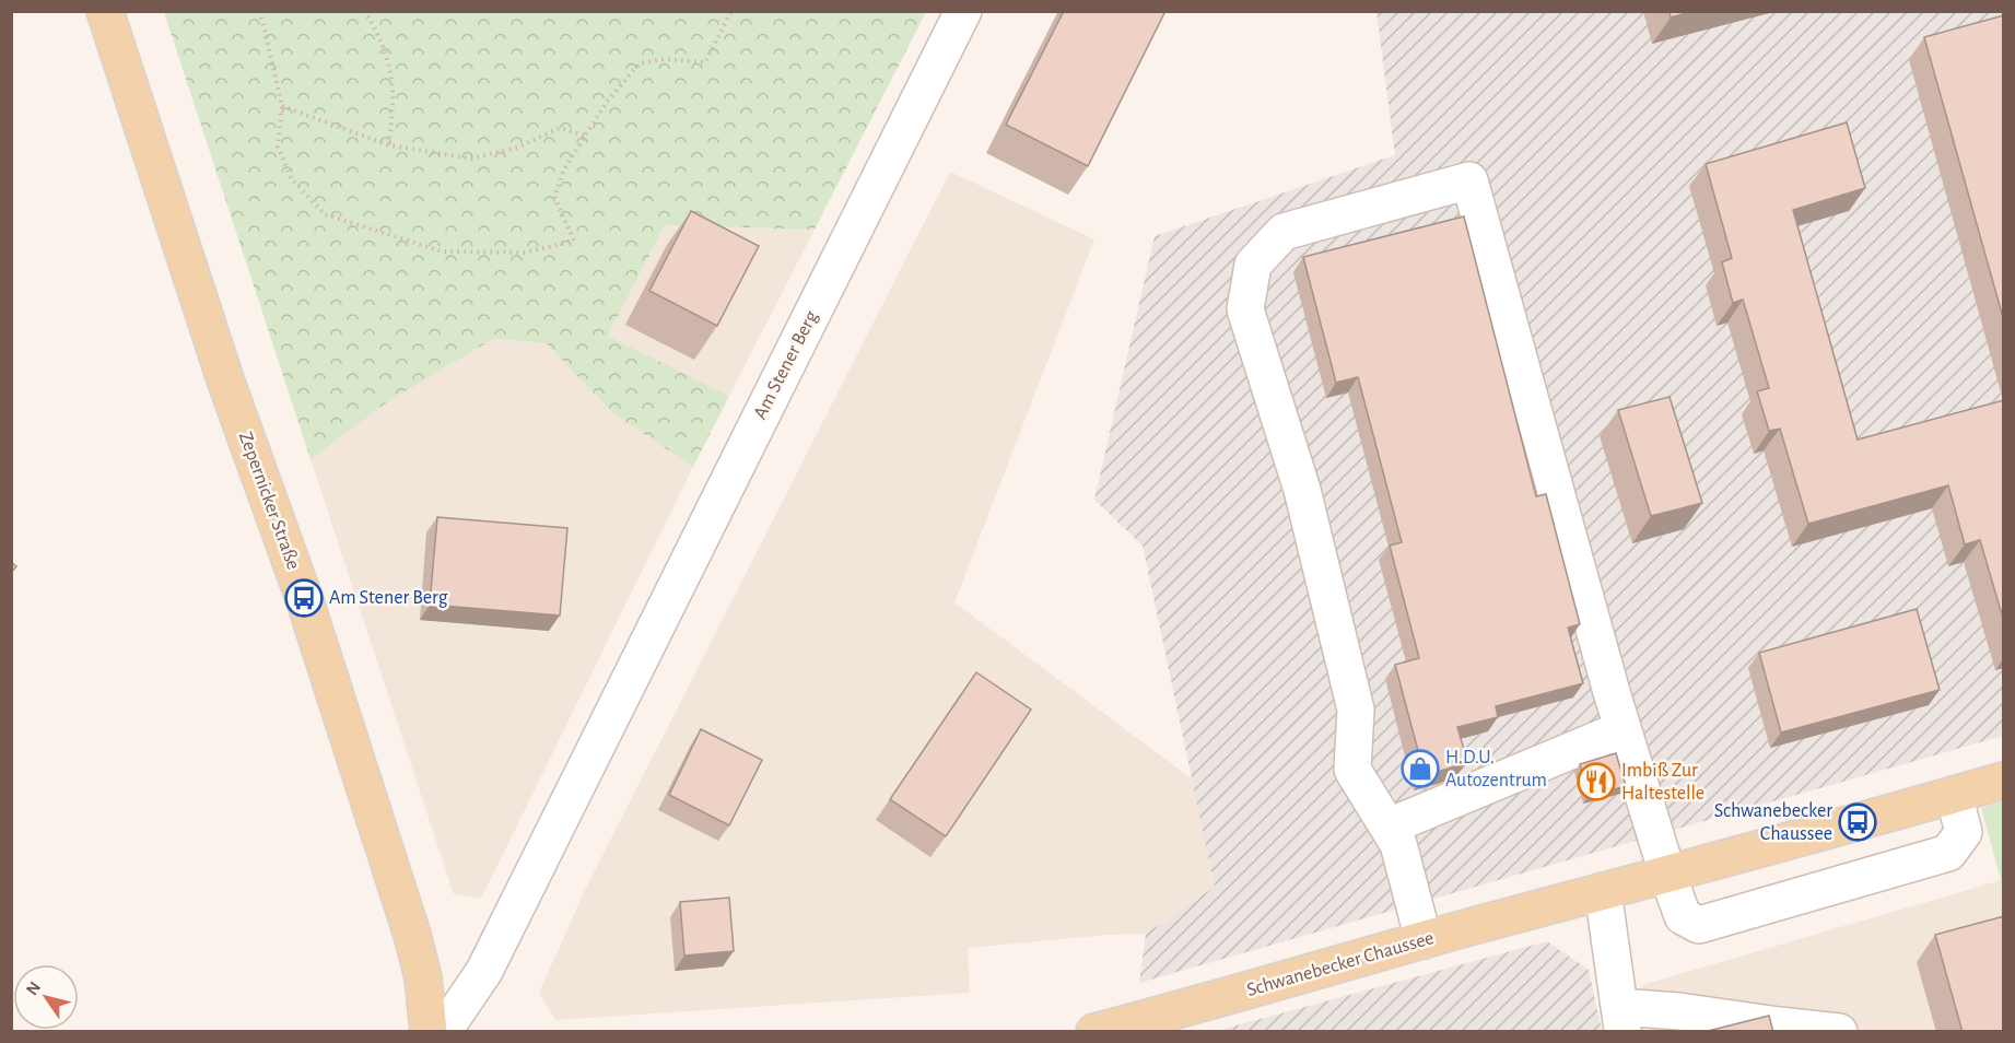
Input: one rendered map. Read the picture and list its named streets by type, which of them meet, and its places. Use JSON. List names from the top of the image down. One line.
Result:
{"streets":{"main road":["Zepernicker Straße","Schwanebecker Chaussee"],"street":["Am Stener Berg"]},"places":{"bus stop":["Am Stener Berg","Schwanebecker Chaussee"],"shop":["H.D.U. Autozentrum"],"restaurant":["Imbiß Zur Haltestelle"]},"north":"top left"}
